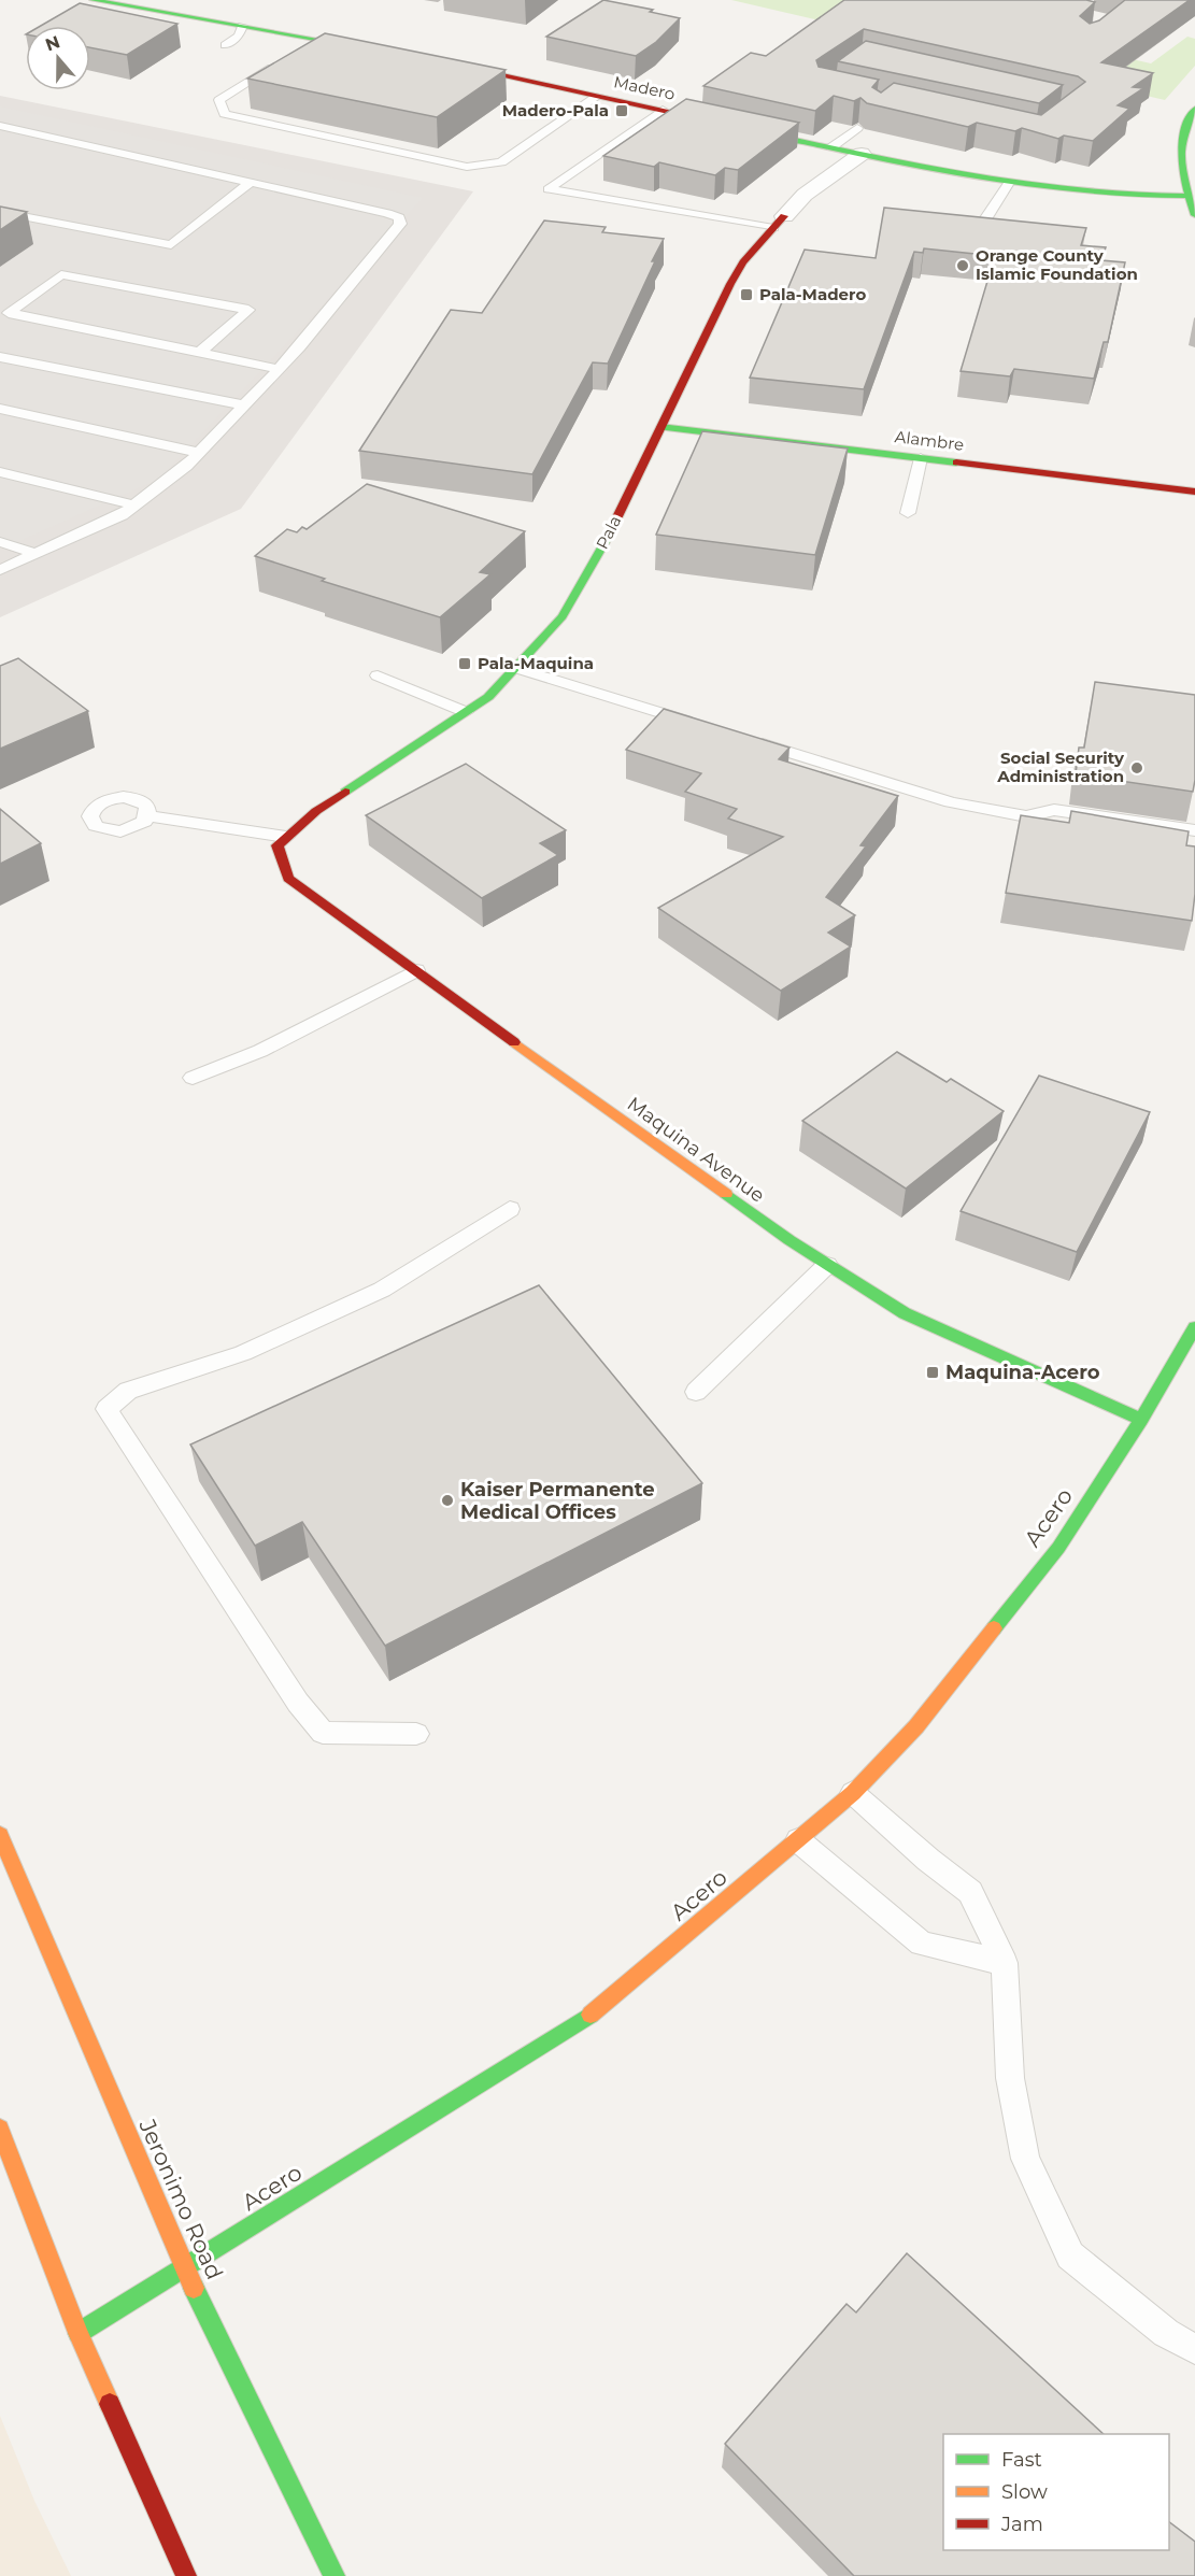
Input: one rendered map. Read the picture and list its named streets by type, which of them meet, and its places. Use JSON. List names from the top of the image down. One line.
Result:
{"streets":{"street":["Madero","Alambre","Pala","Maquina Avenue","Acero","Jeronimo Road"]},"crossings":[["Madero","Pala"],["Alambre","Pala"],["Pala","Maquina Avenue"],["Maquina Avenue","Acero"],["Acero","Jeronimo Road"]],"places":{"transit":["Madero-Pala","Pala-Madero","Pala-Maquina","Maquina-Acero"],"other":["Orange County Islamic Foundation","Social Security Administration","Kaiser Permanente Medical Offices"]},"legend":["Fast","Slow","Jam"],"north":"top"}
